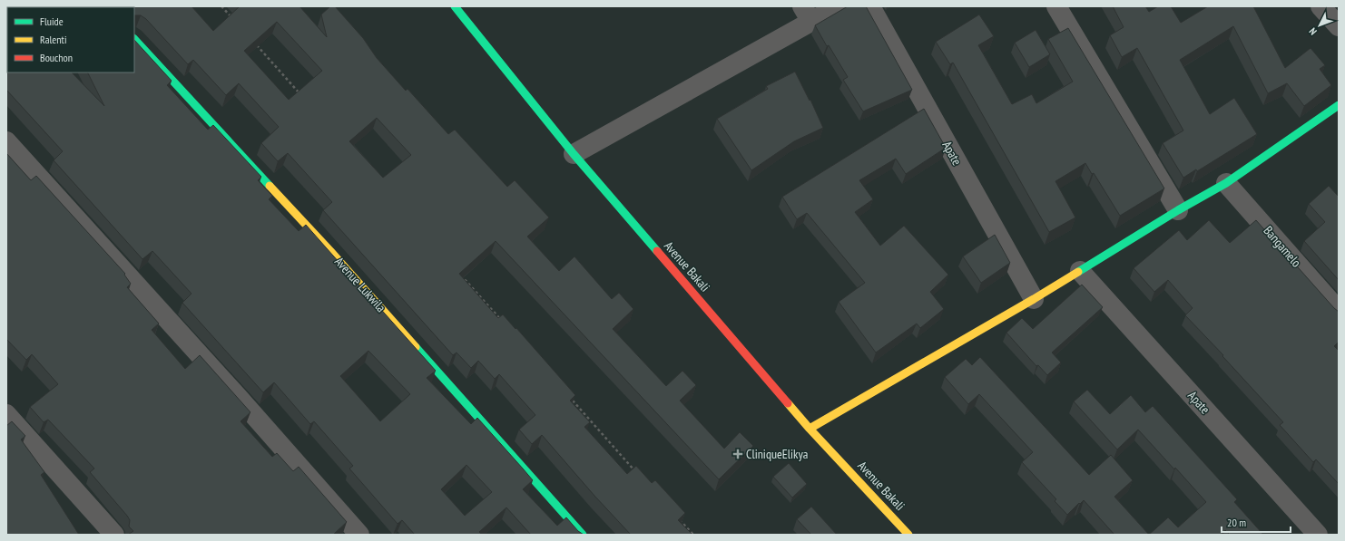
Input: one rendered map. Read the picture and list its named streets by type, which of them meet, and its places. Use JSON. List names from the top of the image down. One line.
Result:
{"streets":{"street":["Apate","Bangamelo","Avenue Bakali","Avenue Lukwila"]},"places":{"health":["CliniqueElikya"]},"legend":["Fluide","Ralenti","Bouchon"],"scale_bar":"20 m","north":"bottom left"}
